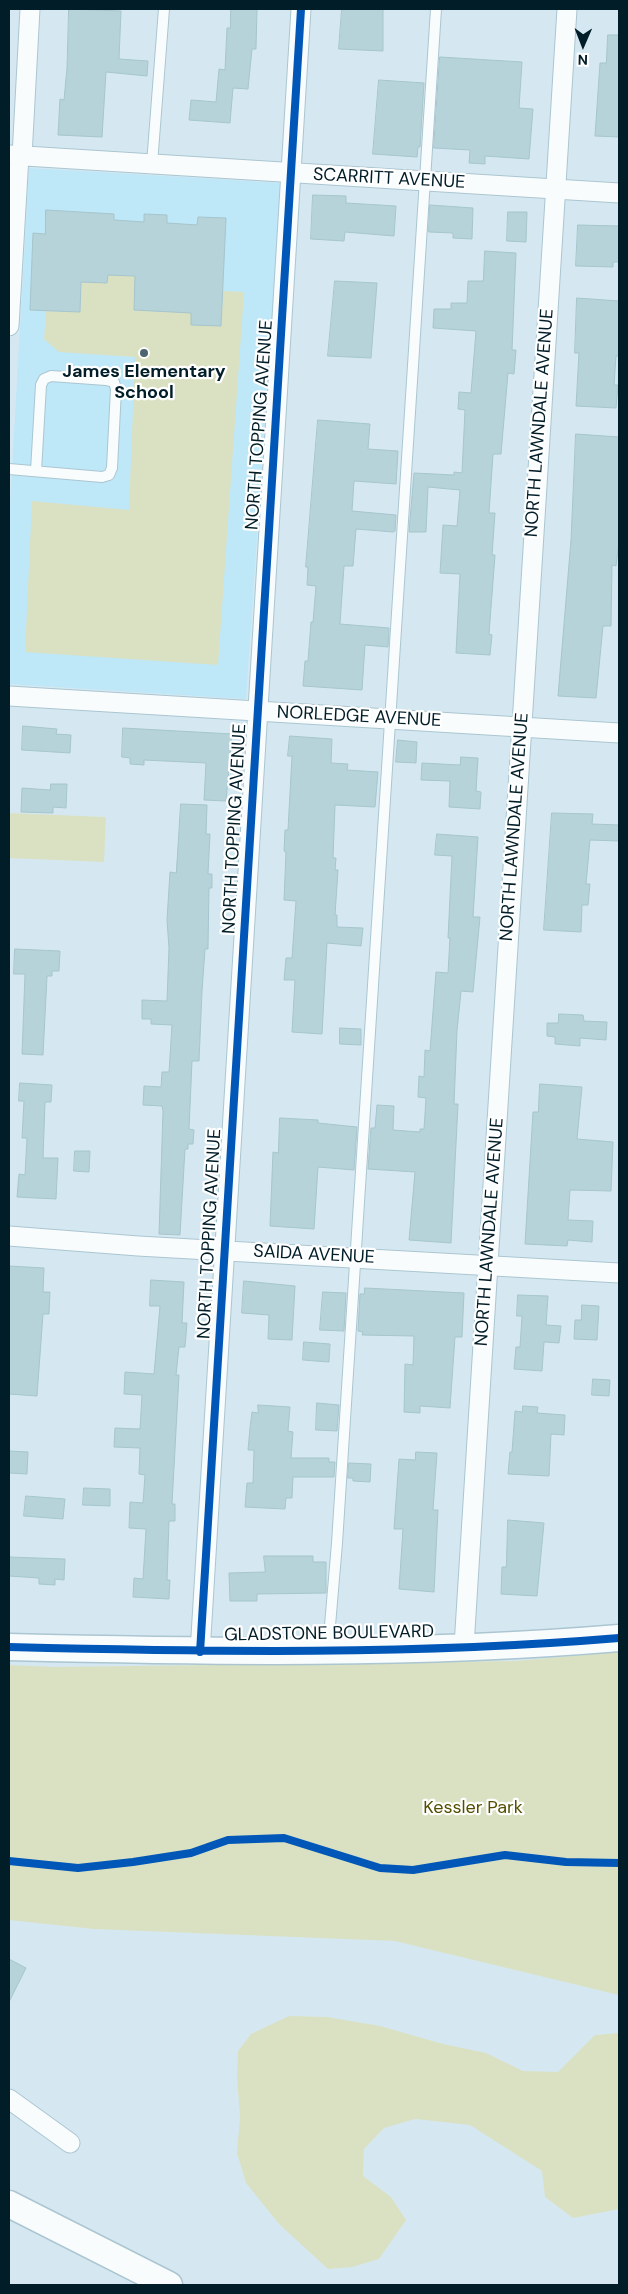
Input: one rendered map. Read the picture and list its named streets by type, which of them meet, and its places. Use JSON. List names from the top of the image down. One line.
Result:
{"streets":{"street":["SCARRITT AVENUE","NORTH LAWNDALE AVENUE","NORTH TOPPING AVENUE","NORLEDGE AVENUE","SAIDA AVENUE","GLADSTONE BOULEVARD"]},"crossings":[["SCARRITT AVENUE","NORTH LAWNDALE AVENUE"],["SCARRITT AVENUE","NORTH TOPPING AVENUE"],["NORTH LAWNDALE AVENUE","NORLEDGE AVENUE"],["NORTH LAWNDALE AVENUE","SAIDA AVENUE"],["NORTH LAWNDALE AVENUE","GLADSTONE BOULEVARD"],["NORTH TOPPING AVENUE","NORLEDGE AVENUE"],["NORTH TOPPING AVENUE","SAIDA AVENUE"],["NORTH TOPPING AVENUE","GLADSTONE BOULEVARD"]],"parks":["Kessler Park"],"places":["James Elementary School"],"north":"bottom"}
